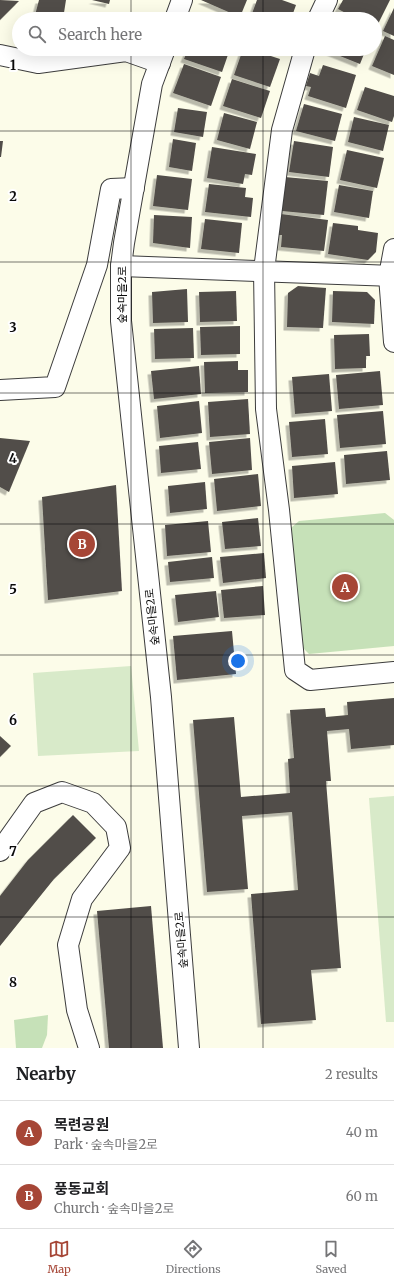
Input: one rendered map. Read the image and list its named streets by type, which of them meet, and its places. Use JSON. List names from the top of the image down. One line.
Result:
{"streets":{"street":["숲속마을2로"]},"page":{"search":"Search here","pins":["B","A"],"heading":["Nearby","2 results"],"list":[{"mark":"A","name":"목련공원","note":"Park · 숲속마을2로","value":"40 m"},{"mark":"B","name":"풍동교회","note":"Church · 숲속마을2로","value":"60 m"}],"nav":["Map","Directions","Saved"]},"grid":{"rows":["1","2","3","4","5","6","7","8"]}}
